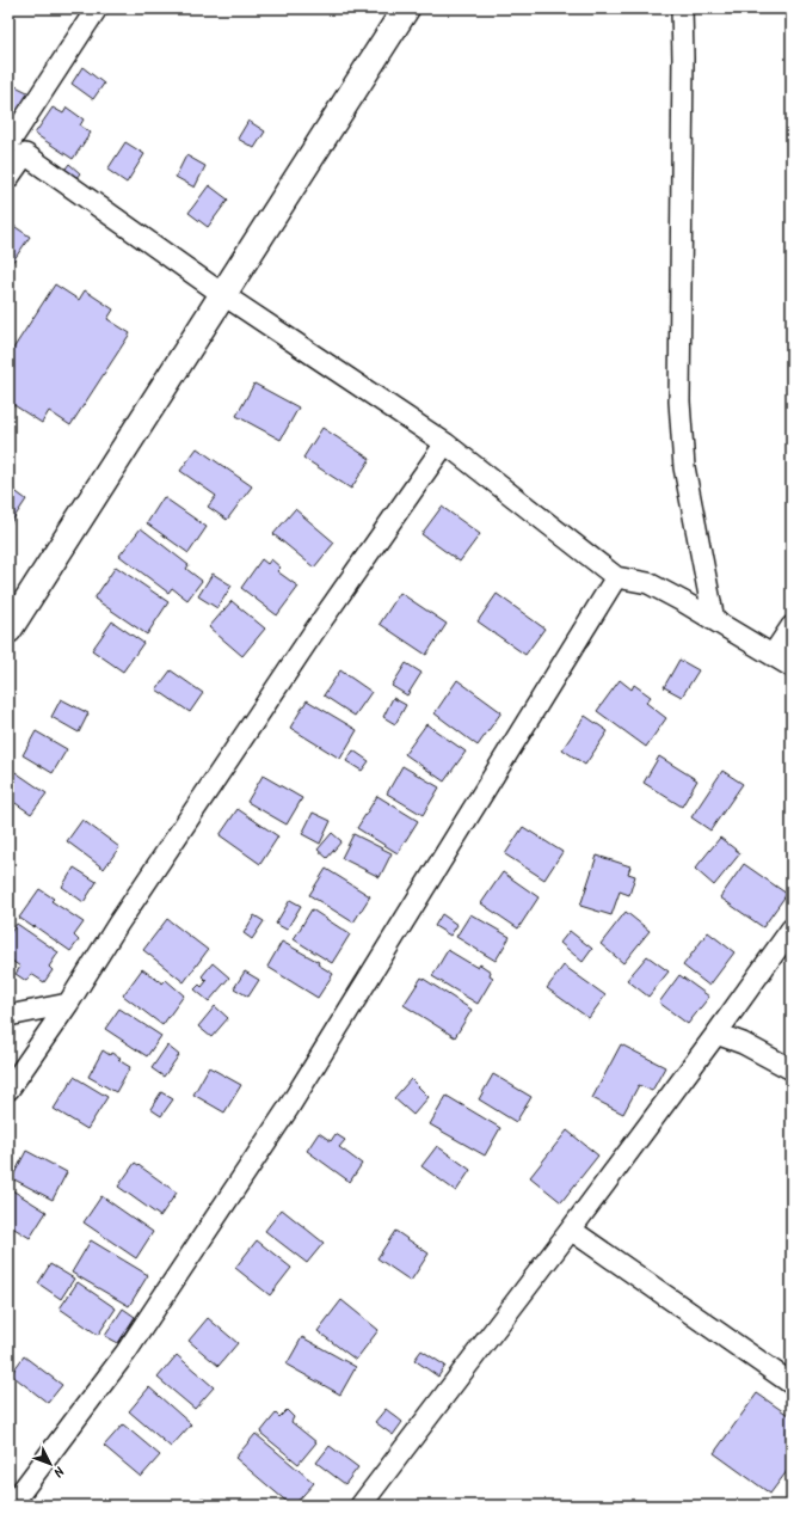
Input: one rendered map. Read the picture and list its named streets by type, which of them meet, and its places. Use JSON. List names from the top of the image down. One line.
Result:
{"north":"bottom right"}
